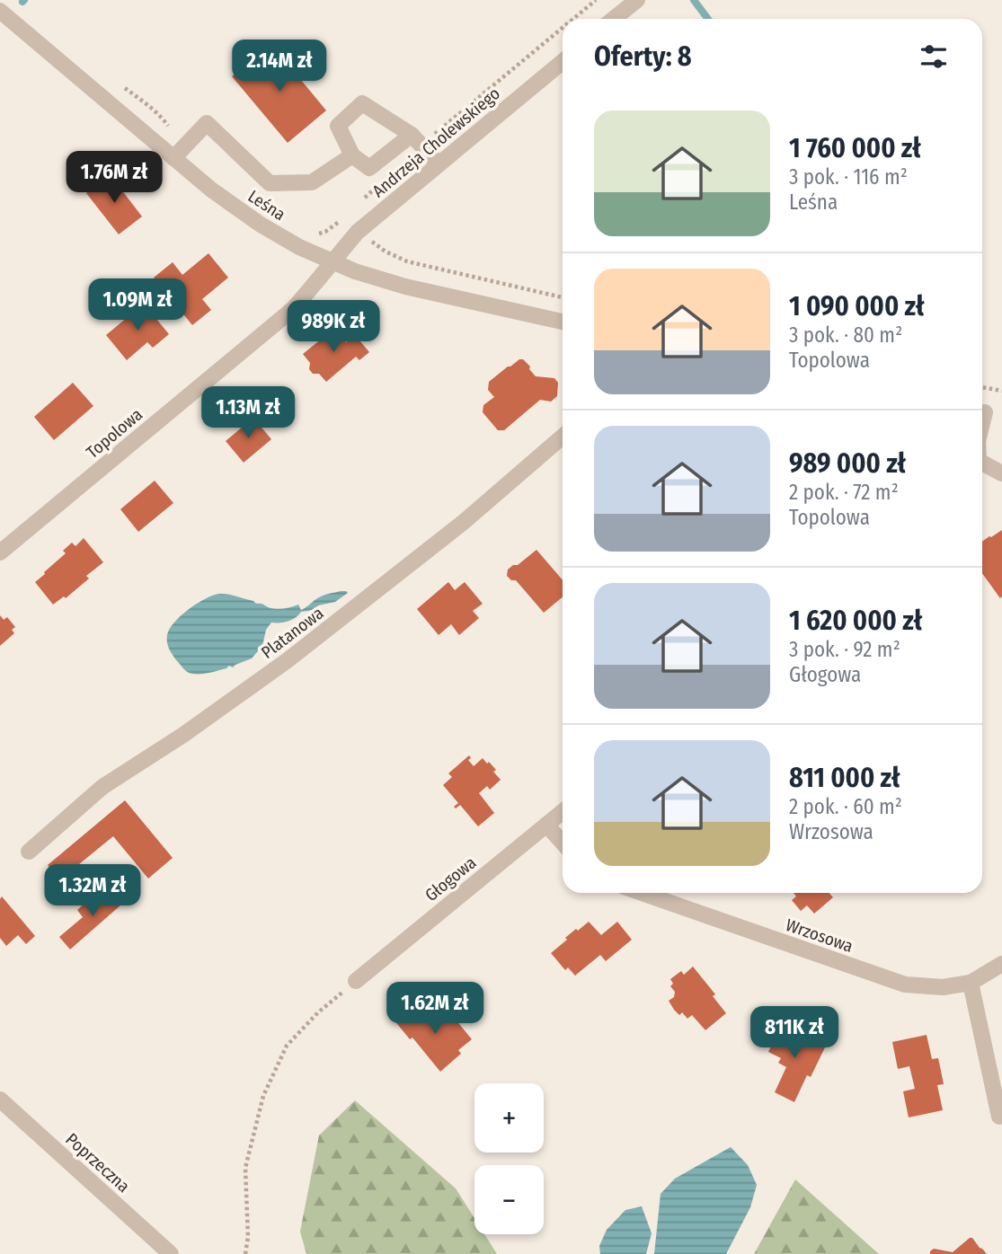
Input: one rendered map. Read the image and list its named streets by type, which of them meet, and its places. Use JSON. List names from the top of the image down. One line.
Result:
{"streets":{"street":["Andrzeja Cholewskiego","Leśna","Topolowa","Platanowa","Głogowa","Wrzosowa","Poprzeczna"]},"crossings":[["Andrzeja Cholewskiego","Leśna"],["Andrzeja Cholewskiego","Topolowa"],["Leśna","Topolowa"]],"page":{"heading":"Oferty: 8","price":["2.14M zł","1.76M zł","1.09M zł","989K zł","1.13M zł","1.32M zł","1.62M zł","811K zł"],"list":[{"name":"1 760 000 zł","note":"3 pok. · 116 m² · Leśna"},{"name":"1 090 000 zł","note":"3 pok. · 80 m² · Topolowa"},{"name":"989 000 zł","note":"2 pok. · 72 m² · Topolowa"},{"name":"1 620 000 zł","note":"3 pok. · 92 m² · Głogowa"},{"name":"811 000 zł","note":"2 pok. · 60 m² · Wrzosowa"}],"map_buttons":["+","−"]}}
